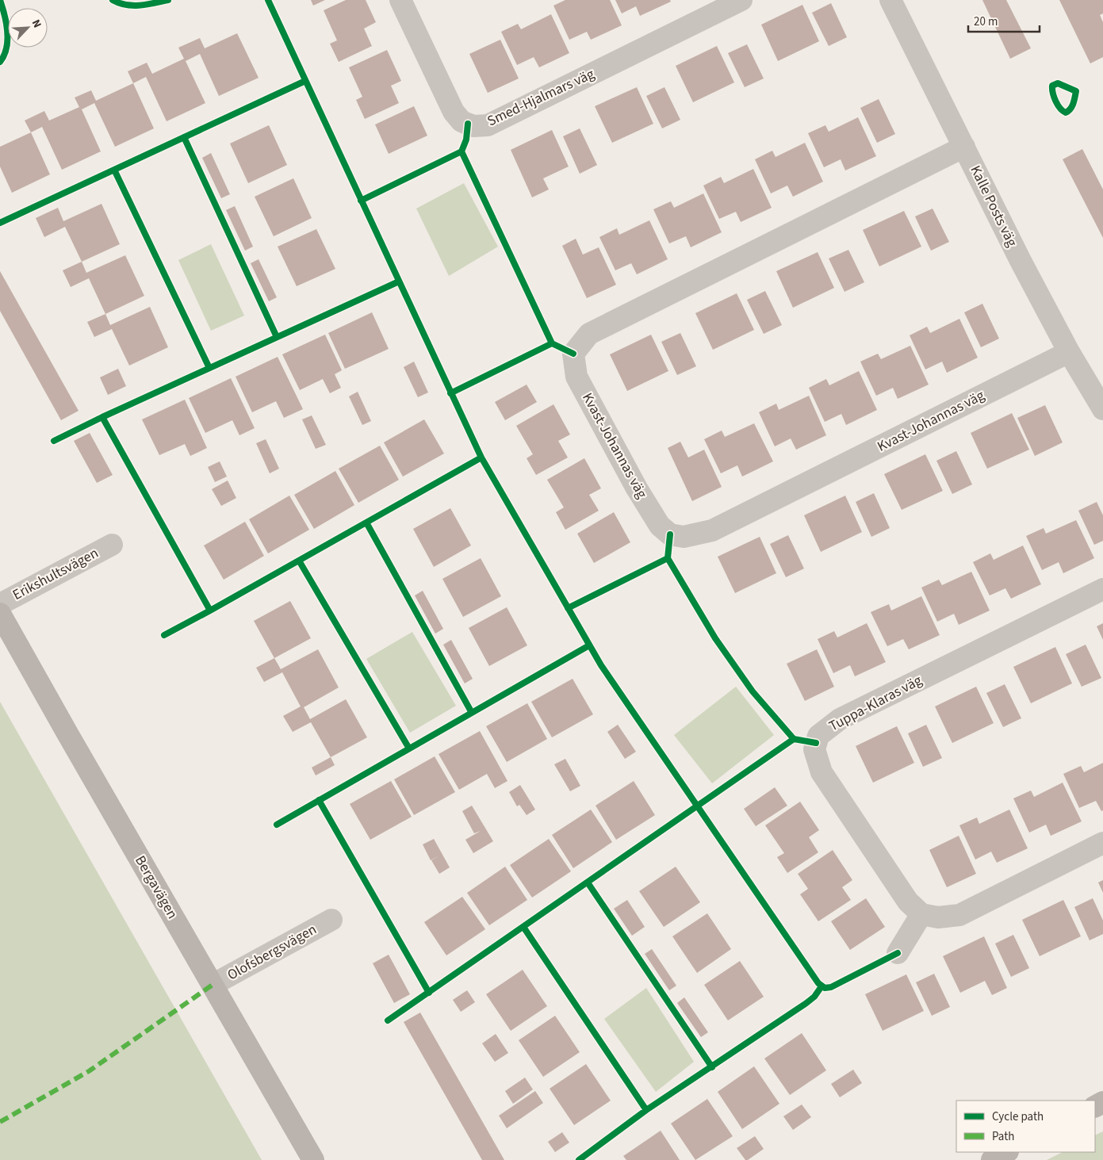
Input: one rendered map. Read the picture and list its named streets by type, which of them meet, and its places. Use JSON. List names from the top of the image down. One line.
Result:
{"streets":{"street":["Smed-Hjalmars väg","Kalle Posts väg","Kvast-Johannas väg","Erikshultsvägen","Tuppa-Klaras väg","Bergavägen","Olofsbergsvägen"]},"crossings":[["Kalle Posts väg","Kvast-Johannas väg"],["Bergavägen","Olofsbergsvägen"]],"legend":["Cycle path","Path"],"scale_bar":"20 m","north":"top right"}
